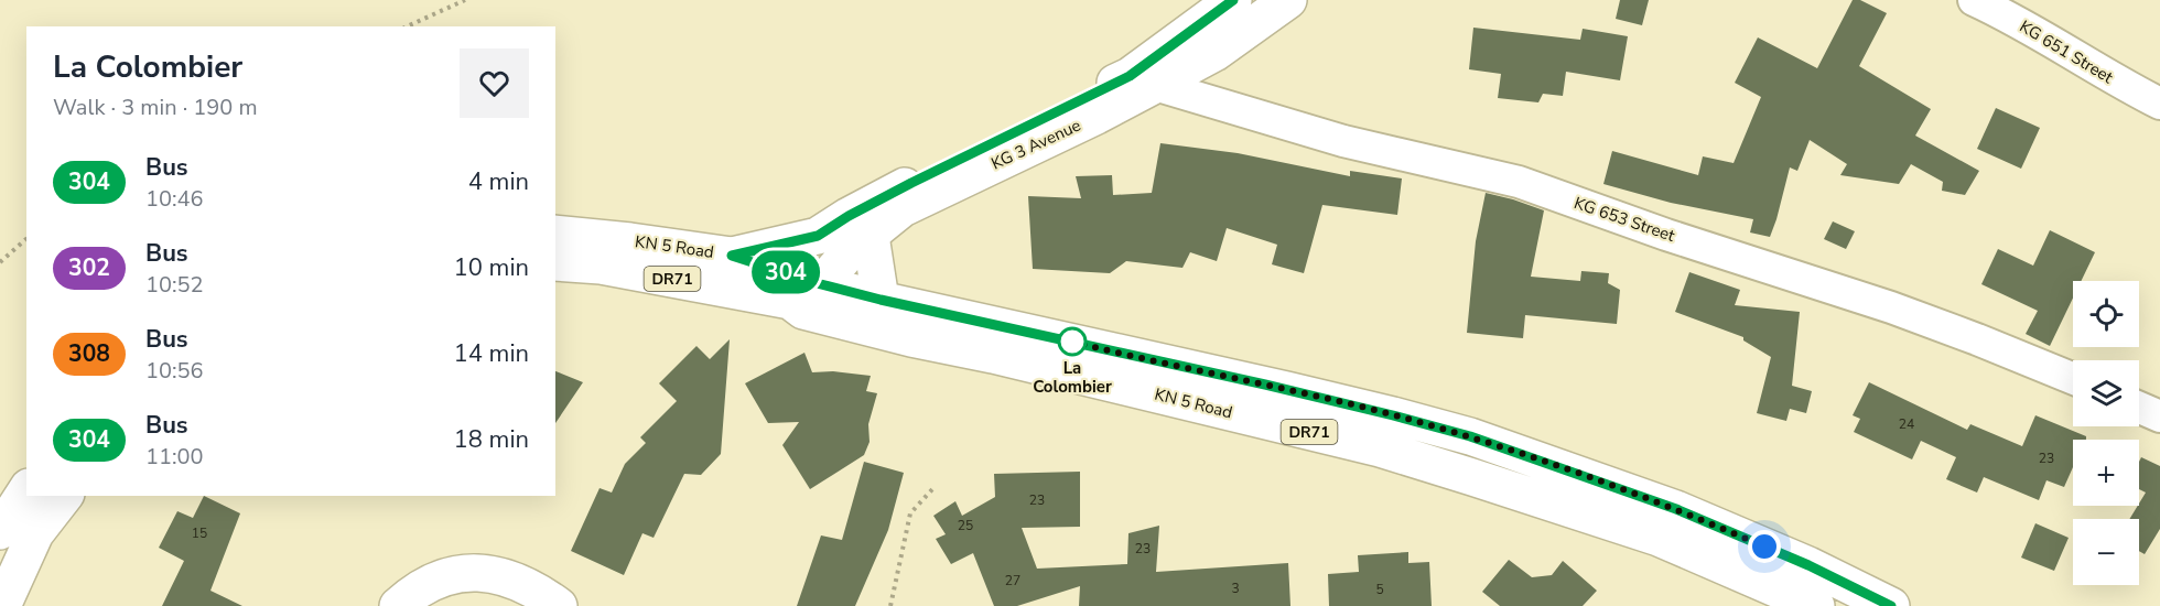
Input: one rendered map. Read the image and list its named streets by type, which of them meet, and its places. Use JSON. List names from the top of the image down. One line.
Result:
{"streets":{"main road":["KG 3 Avenue","KN 5 Road","DR71"],"street":["KG 651 Street","KG 653 Street"]},"crossings":[["KG 3 Avenue","KG 653 Street"],["KG 3 Avenue","KN 5 Road"]],"places":["La Colombier"],"lines":["bus line 304"],"house_numbers":["24","23","23","25","15","23","27","3","5"],"page":{"on_map":"304","heading":["La Colombier","Walk · 3 min · 190 m"],"list":[{"mark":"304","name":"Bus","note":"10:46","value":"4 min"},{"mark":"302","name":"Bus","note":"10:52","value":"10 min"},{"mark":"308","name":"Bus","note":"10:56","value":"14 min"},{"mark":"304","name":"Bus","note":"11:00","value":"18 min"}],"map_buttons":["+","−"]}}
